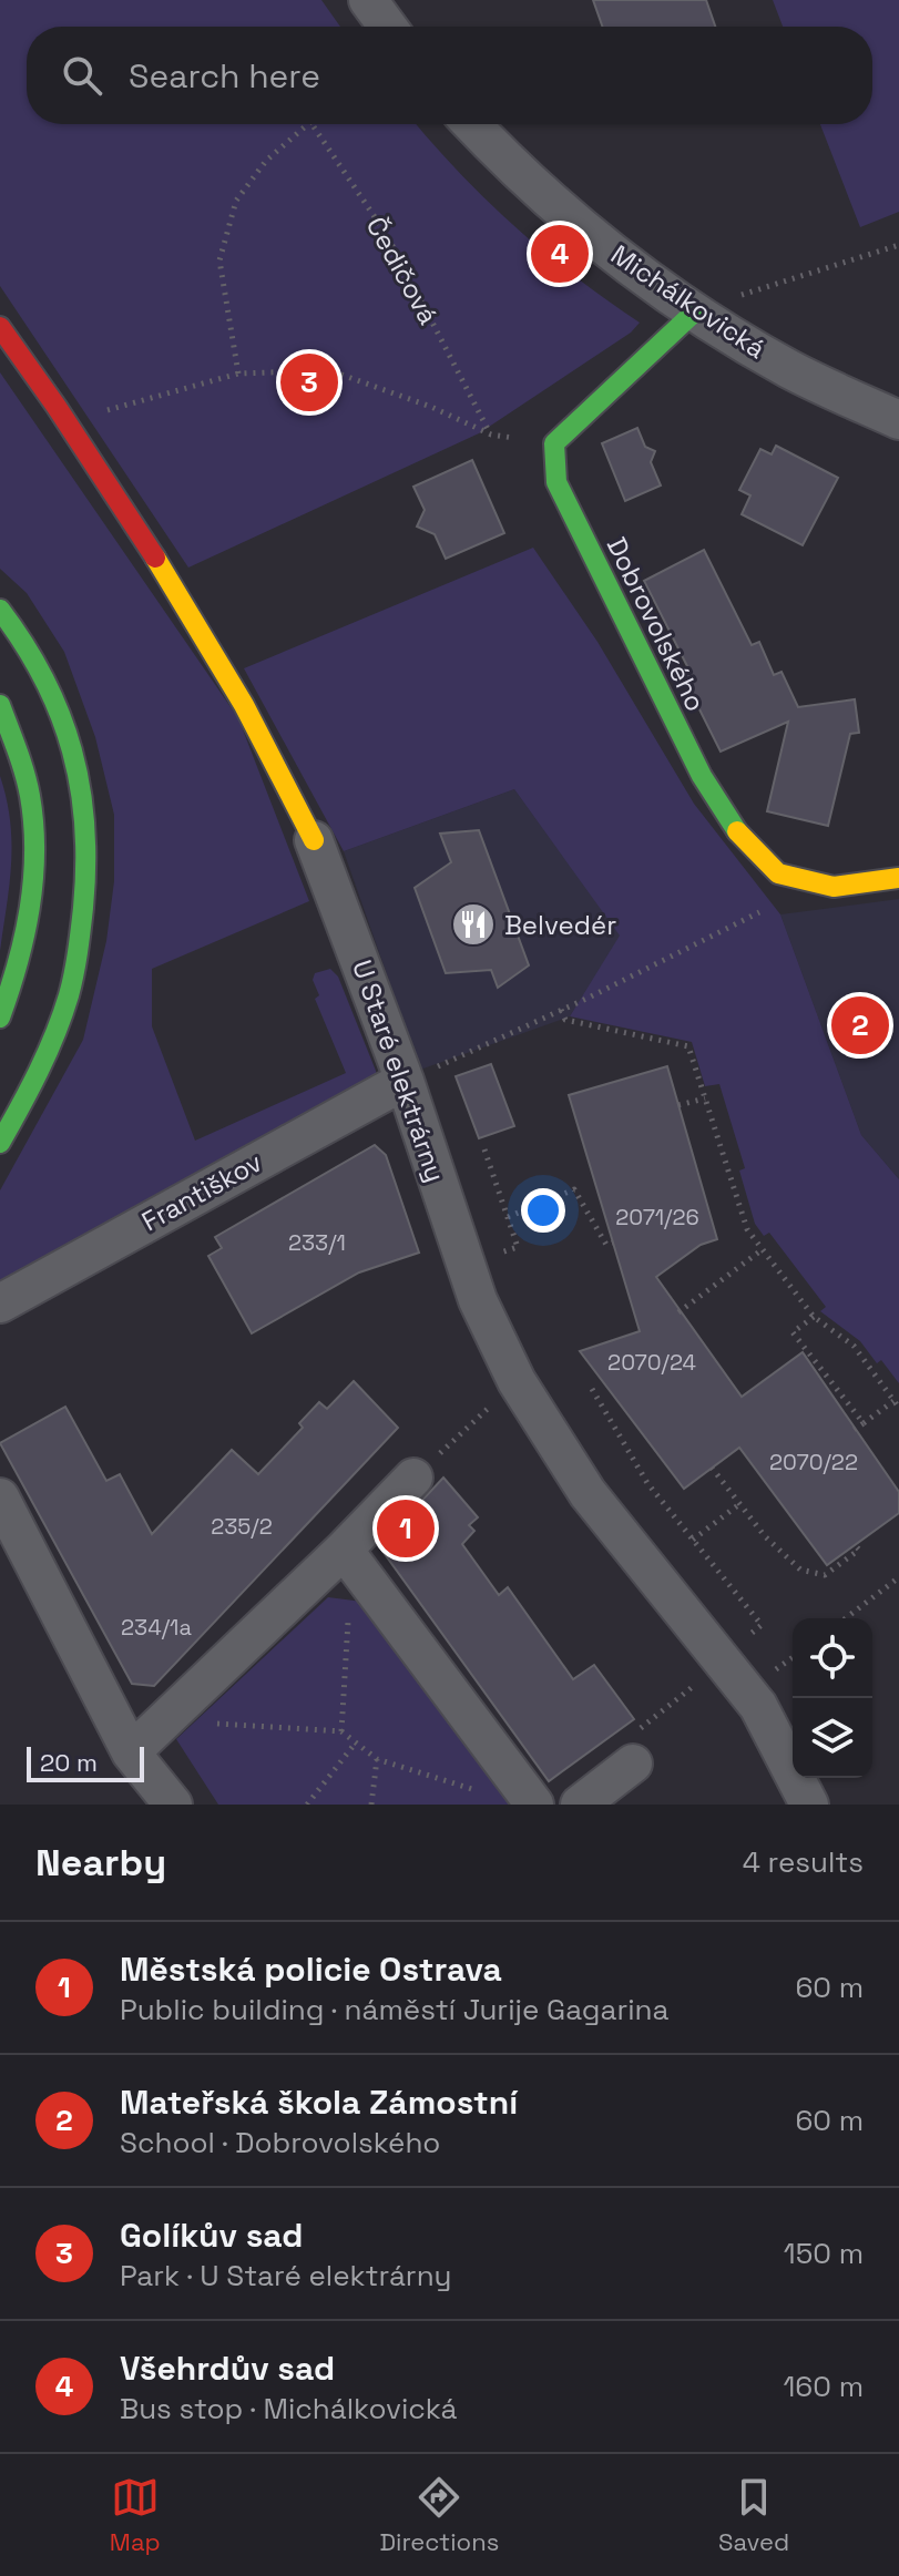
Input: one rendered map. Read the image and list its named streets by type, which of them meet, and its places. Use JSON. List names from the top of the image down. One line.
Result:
{"streets":{"street":["Michálkovická","Dobrovolského","U Staré elektrárny","Františkov"],"path":["Čedičová"]},"crossings":[["Michálkovická","Dobrovolského"],["U Staré elektrárny","Františkov"]],"places":{"restaurant":["Belvedér"]},"house_numbers":["2071/26","233/1","2070/24","2070/22","235/2","234/1a"],"scale_bar":"20 m","page":{"search":"Search here","pins":["4","3","2","1"],"scale":"20 m","heading":["Nearby","4 results"],"list":[{"mark":"1","name":"Městská policie Ostrava","note":"Public building · náměstí Jurije Gagarina","value":"60 m"},{"mark":"2","name":"Mateřská škola Zámostní","note":"School · Dobrovolského","value":"60 m"},{"mark":"3","name":"Golíkův sad","note":"Park · U Staré elektrárny","value":"150 m"},{"mark":"4","name":"Všehrdův sad","note":"Bus stop · Michálkovická","value":"160 m"}],"nav":["Map","Directions","Saved"]}}
